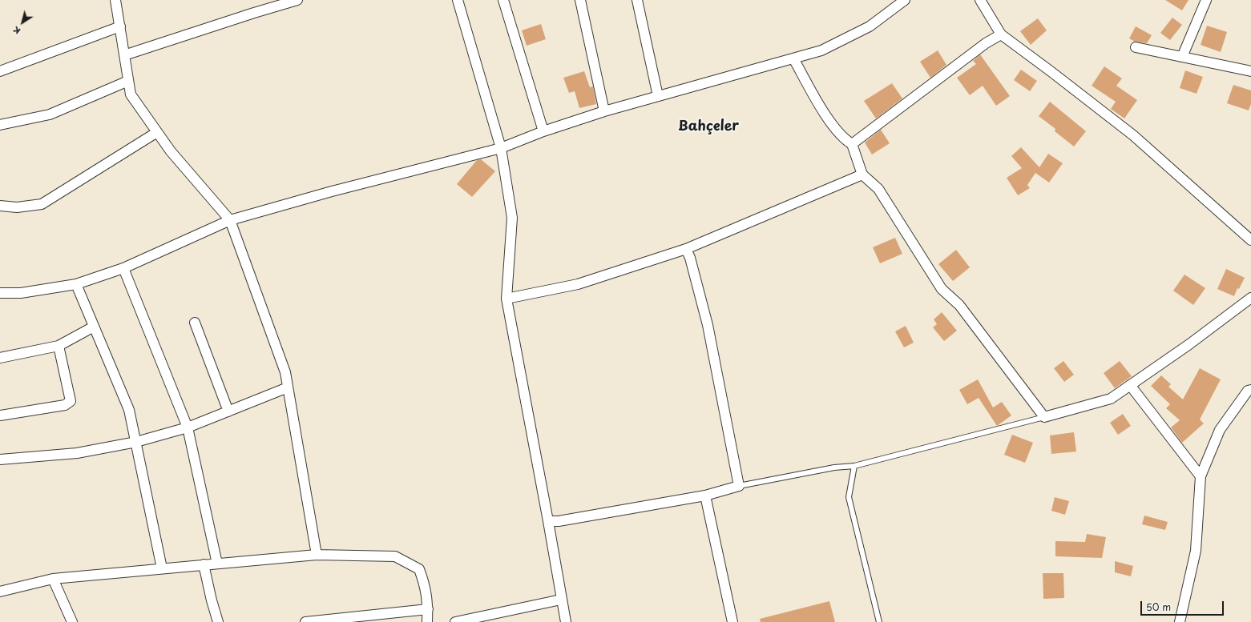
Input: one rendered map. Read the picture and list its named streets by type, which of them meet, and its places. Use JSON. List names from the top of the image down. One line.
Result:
{"districts":["Bahçeler"],"scale_bar":"50 m","north":"bottom left"}
